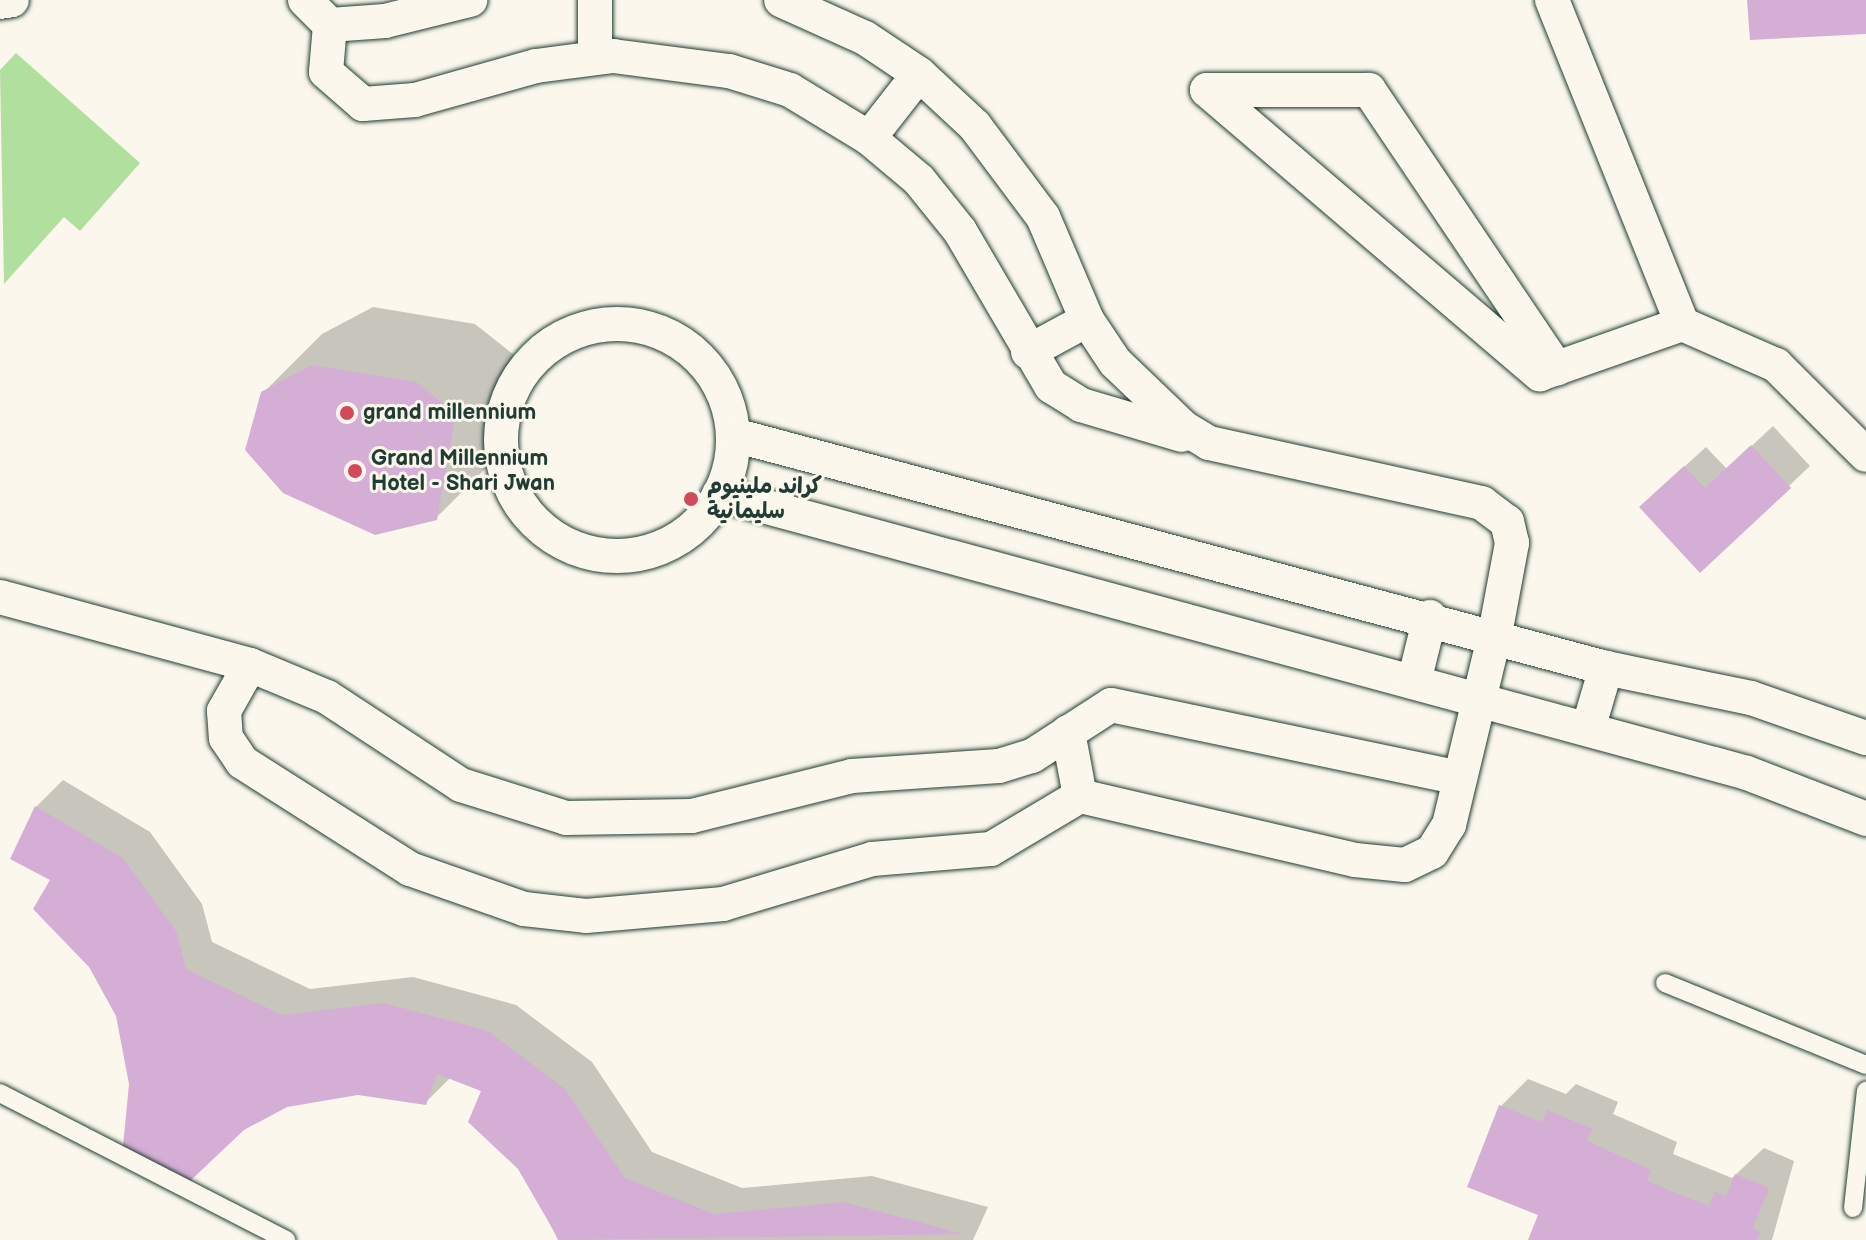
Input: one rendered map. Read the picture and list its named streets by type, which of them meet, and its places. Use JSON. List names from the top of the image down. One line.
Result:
{"places":["grand millennium","Grand Millennium Hotel - Shari Jwan","كراند ملينيوم سليمانية"]}
